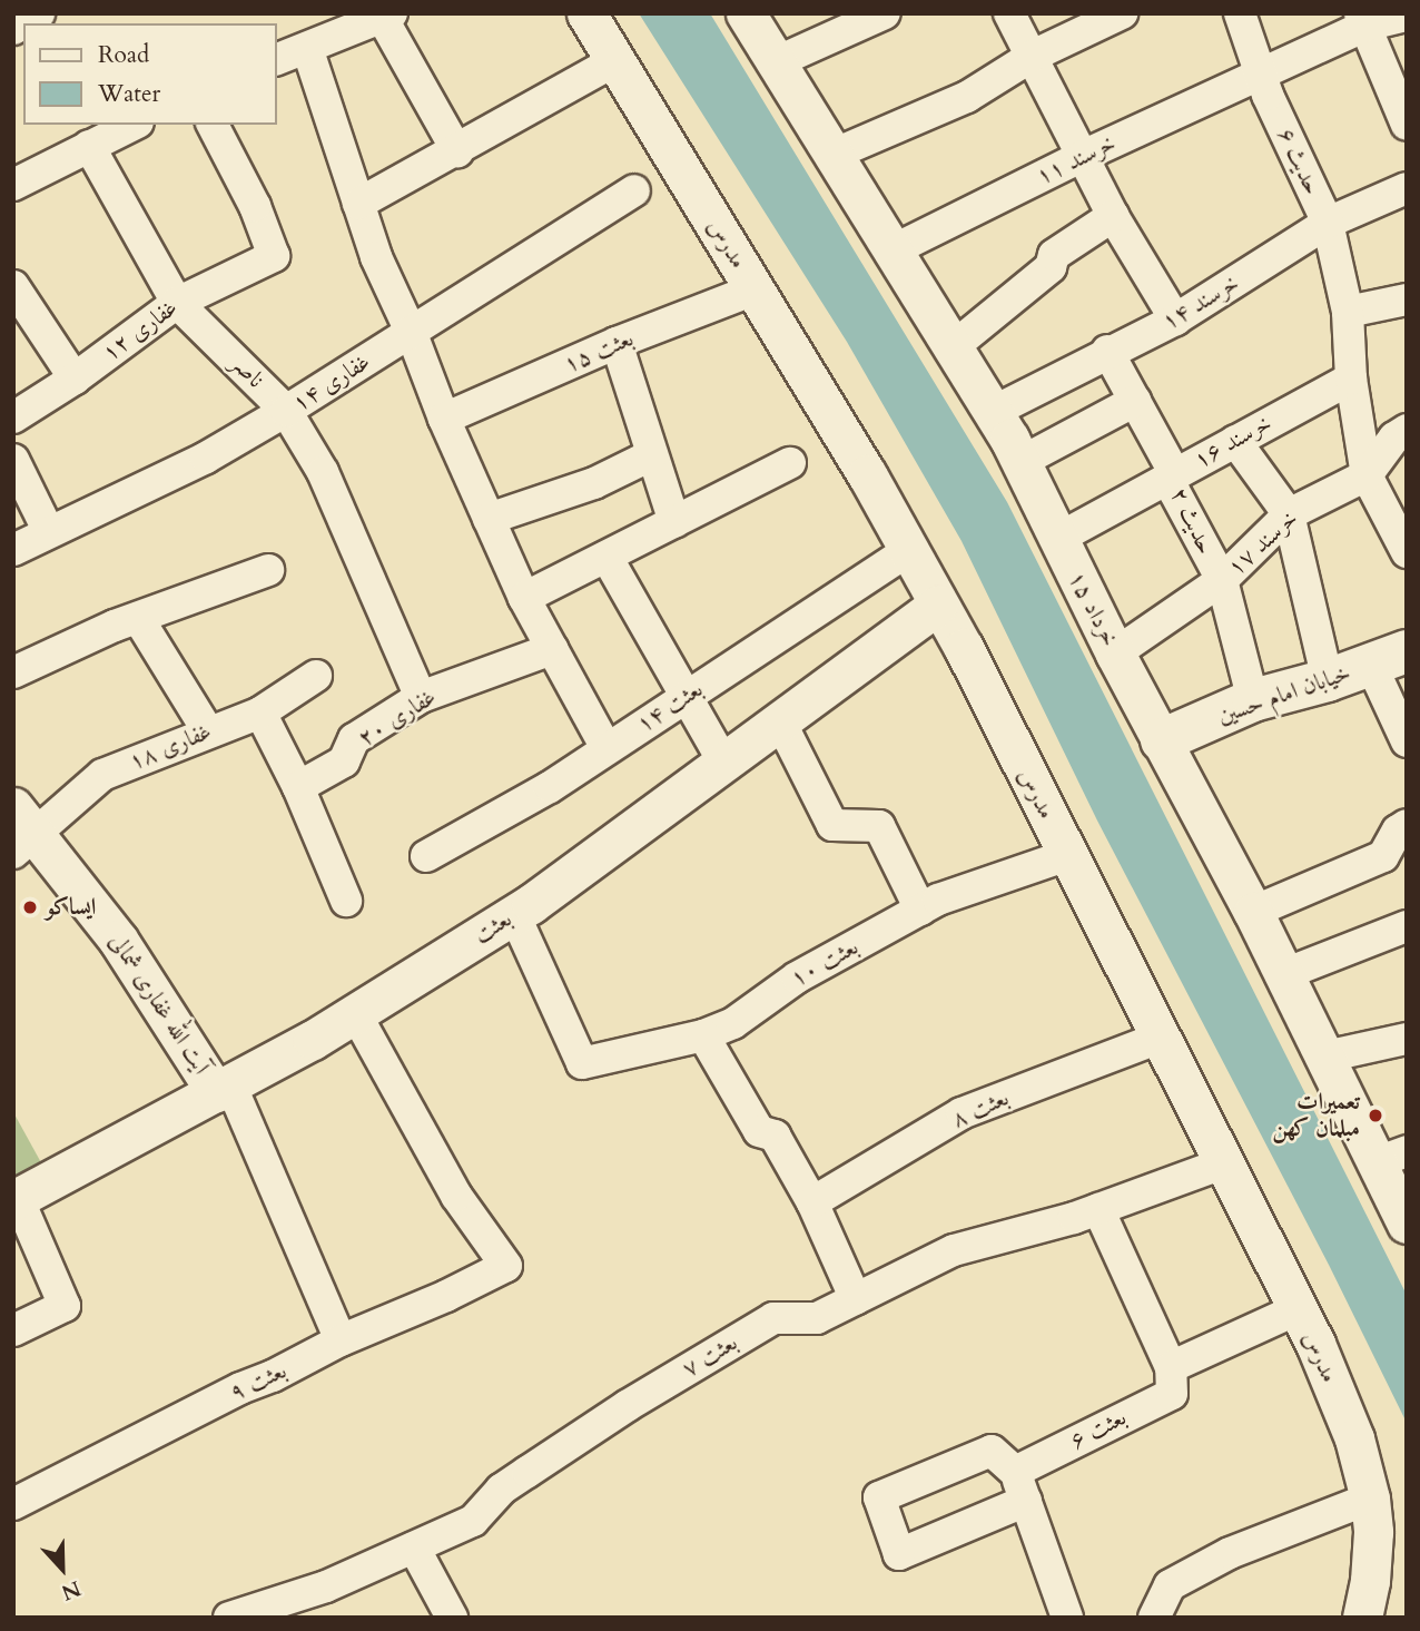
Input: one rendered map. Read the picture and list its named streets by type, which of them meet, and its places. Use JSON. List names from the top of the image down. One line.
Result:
{"streets":{"main road":["خیابان امام حسین"],"street":["خرسند ۱۱","حدیث ۶","مدرس","خرسند ۱۴","غفاری ۱۲","بعثت ۱۵","ناصر","غفاری ۱۴","خرسند ۱۶","حدیث ۲","خرسند ۱۷","۱۵ خرداد","بعثت ۱۴","غفاری ۲۰","غفاری ۱۸","بعثت","بعثت ۱۰","آیت الله غفاری شمالی","بعثت ۸","بعثت ۷","بعثت ۹","بعثت ۶"]},"crossings":[["خرسند ۱۱","حدیث ۶"],["خرسند ۱۱","۱۵ خرداد"],["حدیث ۶","خرسند ۱۴"],["مدرس","بعثت ۱۵"],["مدرس","بعثت ۱۴"],["مدرس","بعثت"],["مدرس","بعثت ۱۰"],["مدرس","بعثت ۸"],["مدرس","بعثت ۷"],["خرسند ۱۴","حدیث ۲"],["خرسند ۱۴","۱۵ خرداد"],["غفاری ۱۲","ناصر"],["ناصر","غفاری ۱۴"],["ناصر","غفاری ۲۰"],["خرسند ۱۶","حدیث ۲"],["خرسند ۱۶","۱۵ خرداد"],["حدیث ۲","خرسند ۱۷"],["حدیث ۲","خیابان امام حسین"],["خرسند ۱۷","۱۵ خرداد"],["۱۵ خرداد","خیابان امام حسین"],["غفاری ۱۸","آیت الله غفاری شمالی"],["بعثت","بعثت ۱۰"],["بعثت","آیت الله غفاری شمالی"],["بعثت","بعثت ۹"]],"places":["ایساکو","تعمیرات مبلمان کهن"],"legend":["Road","Water"],"north":"bottom"}
